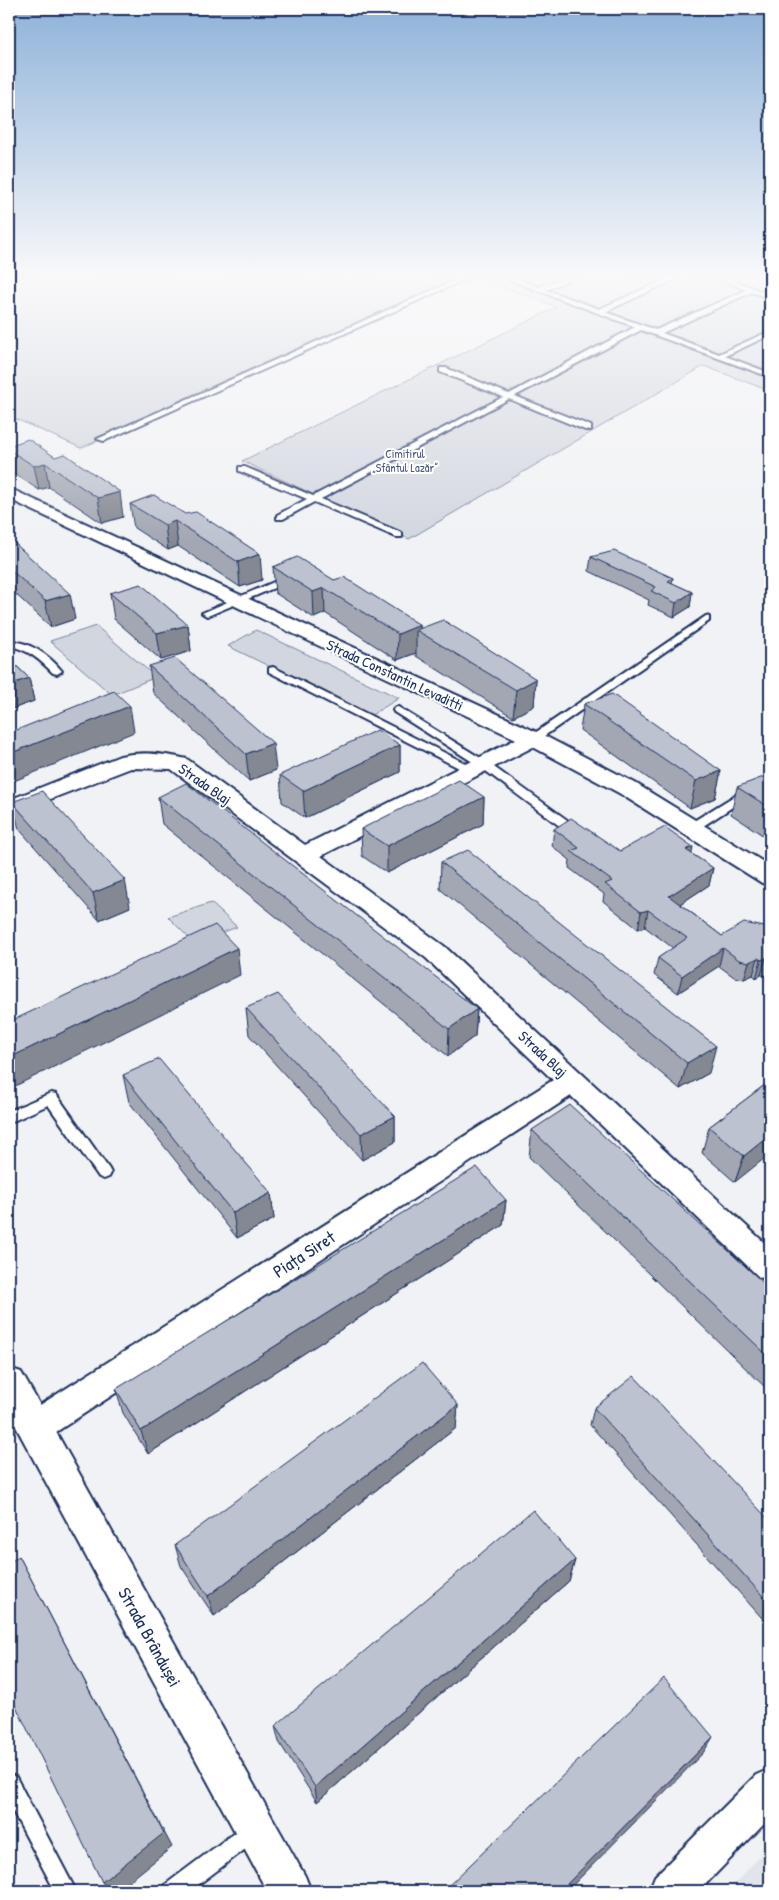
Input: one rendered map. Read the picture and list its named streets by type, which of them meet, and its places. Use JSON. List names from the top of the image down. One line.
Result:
{"streets":{"street":["Strada Constantin Levaditti","Strada Blaj","Piața Siret","Strada Brândușei"]},"crossings":[["Strada Blaj","Piața Siret"],["Piața Siret","Strada Brândușei"]],"parks":["Cimitirul „Sfântul Lazăr”"]}
